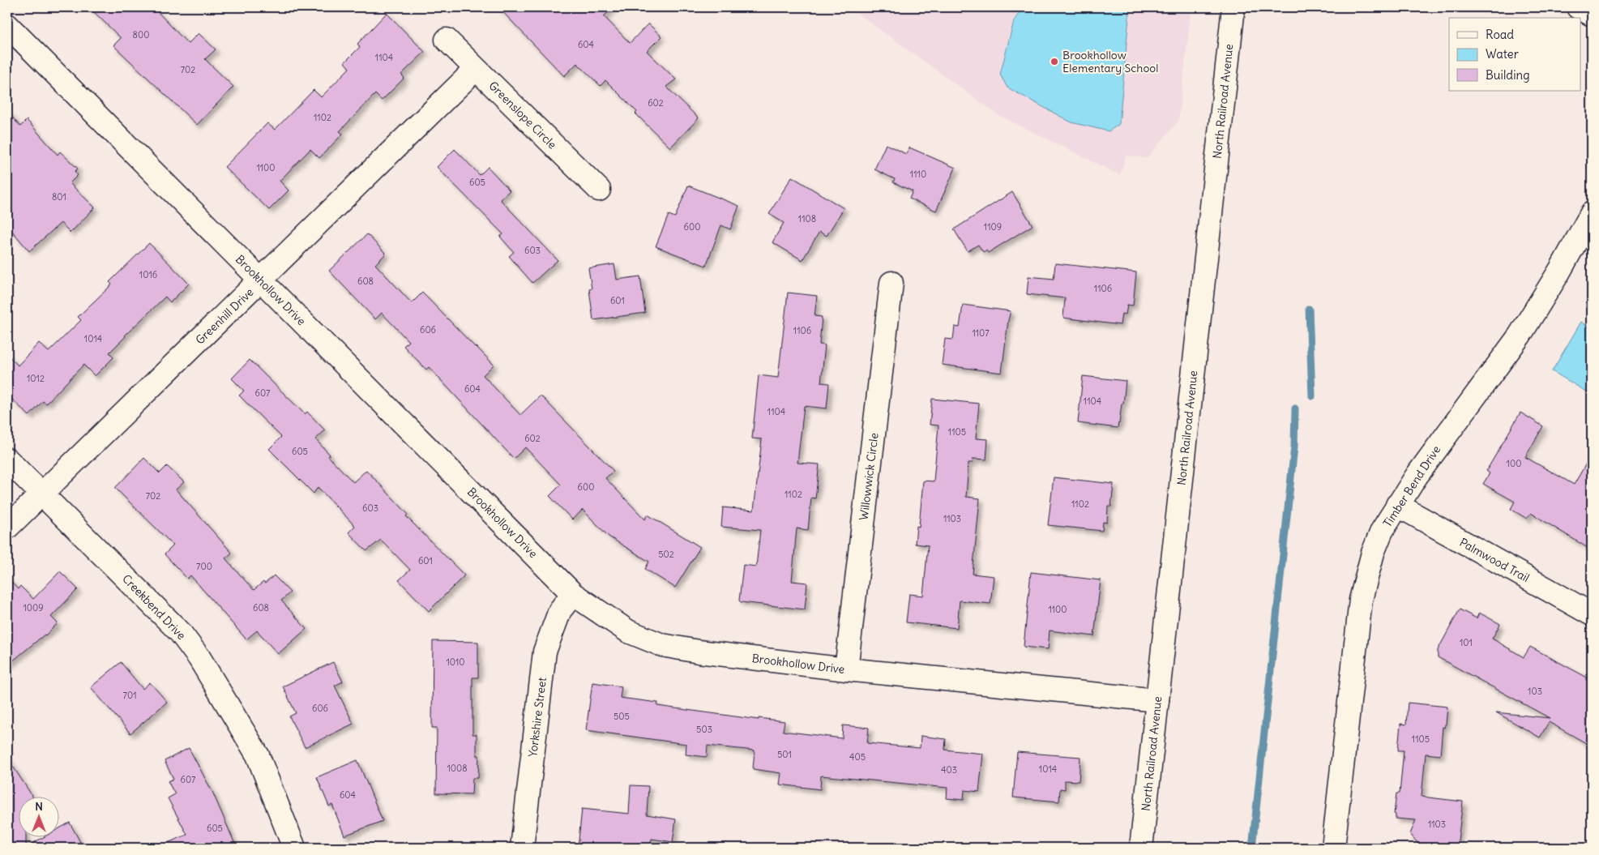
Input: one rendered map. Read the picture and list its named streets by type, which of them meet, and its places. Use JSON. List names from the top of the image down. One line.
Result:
{"streets":{"street":["North Railroad Avenue","Greenslope Circle","Brookhollow Drive","Greenhill Drive","Willowwick Circle","Timber Bend Drive","Palmwood Trail","Creekbend Drive","Yorkshire Street"]},"crossings":[["North Railroad Avenue","Brookhollow Drive"],["Greenslope Circle","Greenhill Drive"],["Brookhollow Drive","Greenhill Drive"],["Brookhollow Drive","Willowwick Circle"],["Brookhollow Drive","Yorkshire Street"],["Greenhill Drive","Creekbend Drive"],["Timber Bend Drive","Palmwood Trail"]],"places":["Brookhollow Elementary School"],"house_numbers":["800","604","1104","702","602","1102","1100","1110","605","801","1108","600","1109","603","1016","608","1106","601","606","1106","1107","1014","1012","604","607","1104","1104","1105","602","605","100","600","1102","702","1102","603","1103","502","601","700","1009","608","1100","101","1010","103","701","606","505","503","1105","501","405","1008","1014","403","607","604","1103","605"],"legend":["Road","Water","Building"],"north":"top"}
